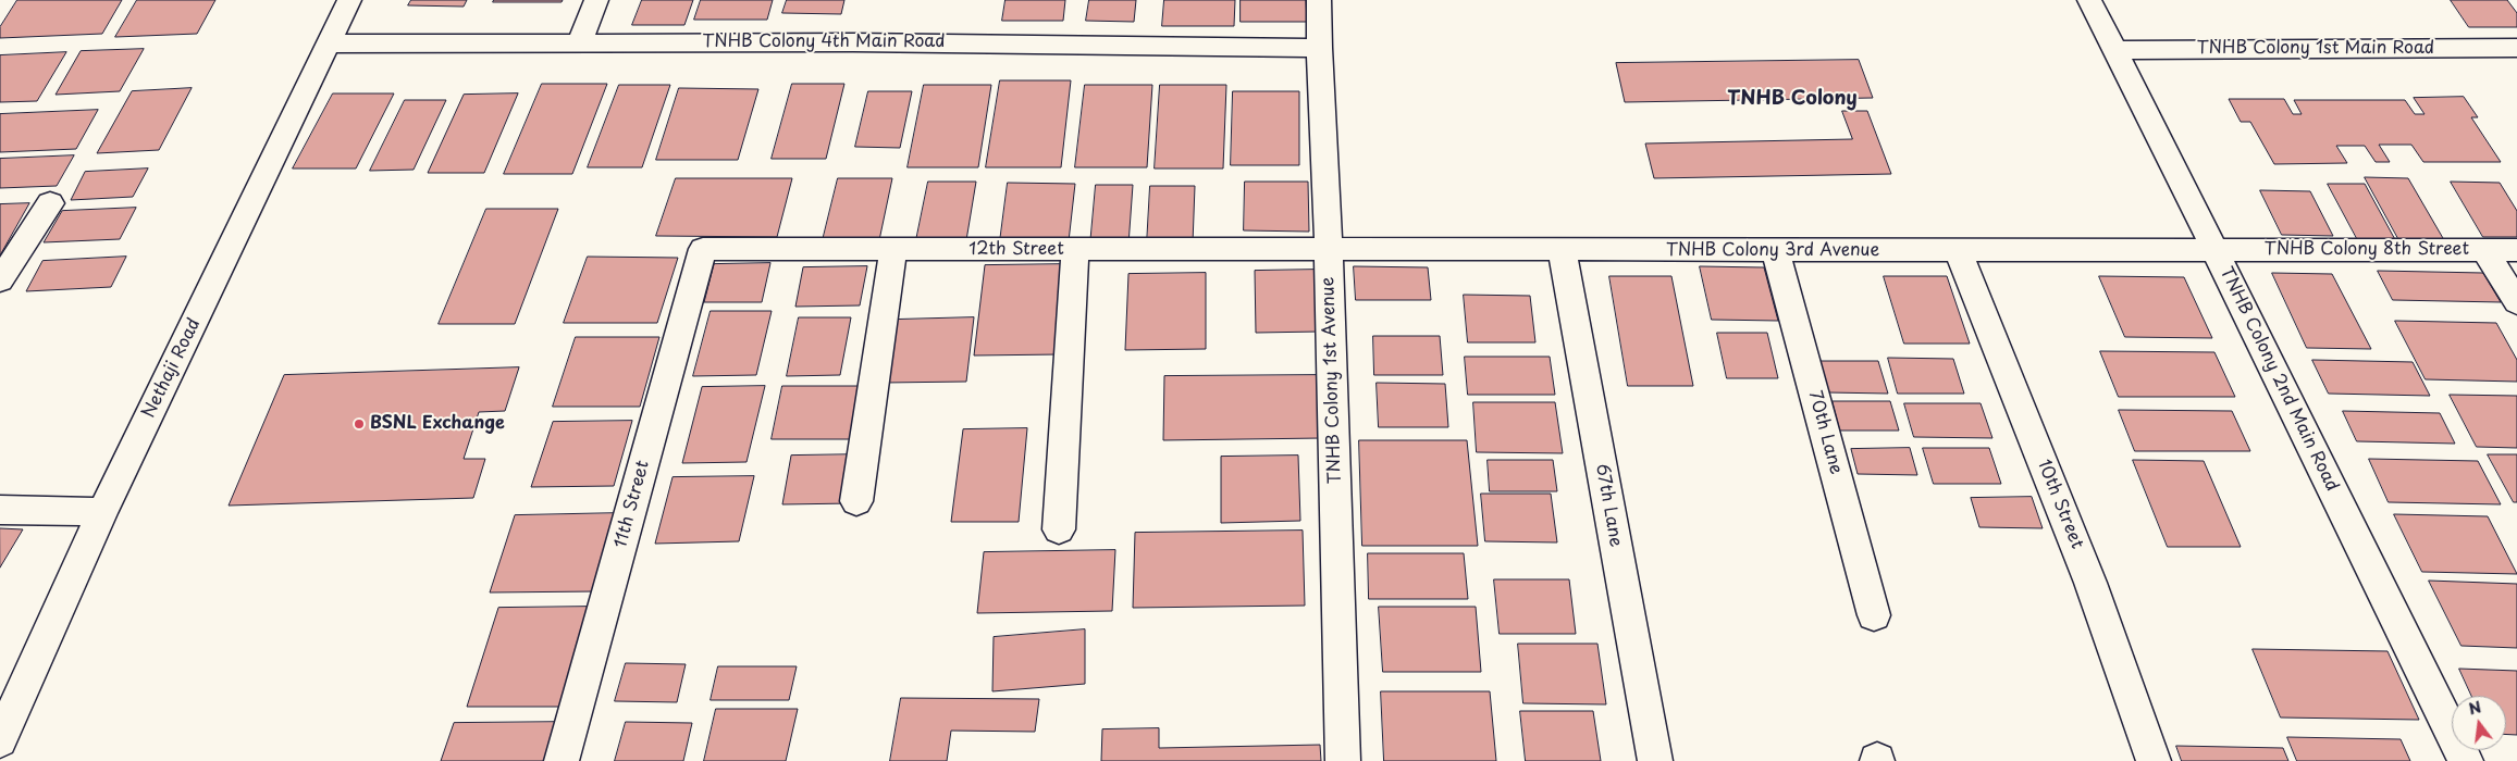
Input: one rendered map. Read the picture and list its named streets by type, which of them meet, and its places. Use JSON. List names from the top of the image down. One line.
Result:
{"streets":{"street":["TNHB Colony 4th Main Road","TNHB Colony 1st Main Road","12th Street","TNHB Colony 8th Street","TNHB Colony 3rd Avenue","Nethaji Road","TNHB Colony 2nd Main Road","TNHB Colony 1st Avenue","70th Lane","11th Street","10th Street","67th Lane"]},"crossings":[["TNHB Colony 4th Main Road","Nethaji Road"],["TNHB Colony 4th Main Road","TNHB Colony 1st Avenue"],["TNHB Colony 1st Main Road","TNHB Colony 2nd Main Road"],["12th Street","TNHB Colony 3rd Avenue"],["12th Street","TNHB Colony 1st Avenue"],["12th Street","11th Street"],["TNHB Colony 8th Street","TNHB Colony 3rd Avenue"],["TNHB Colony 8th Street","TNHB Colony 2nd Main Road"],["TNHB Colony 3rd Avenue","TNHB Colony 2nd Main Road"],["TNHB Colony 3rd Avenue","TNHB Colony 1st Avenue"],["TNHB Colony 3rd Avenue","70th Lane"],["TNHB Colony 3rd Avenue","10th Street"],["TNHB Colony 3rd Avenue","67th Lane"]],"districts":["TNHB Colony"],"places":["BSNL Exchange"],"north":"top"}
